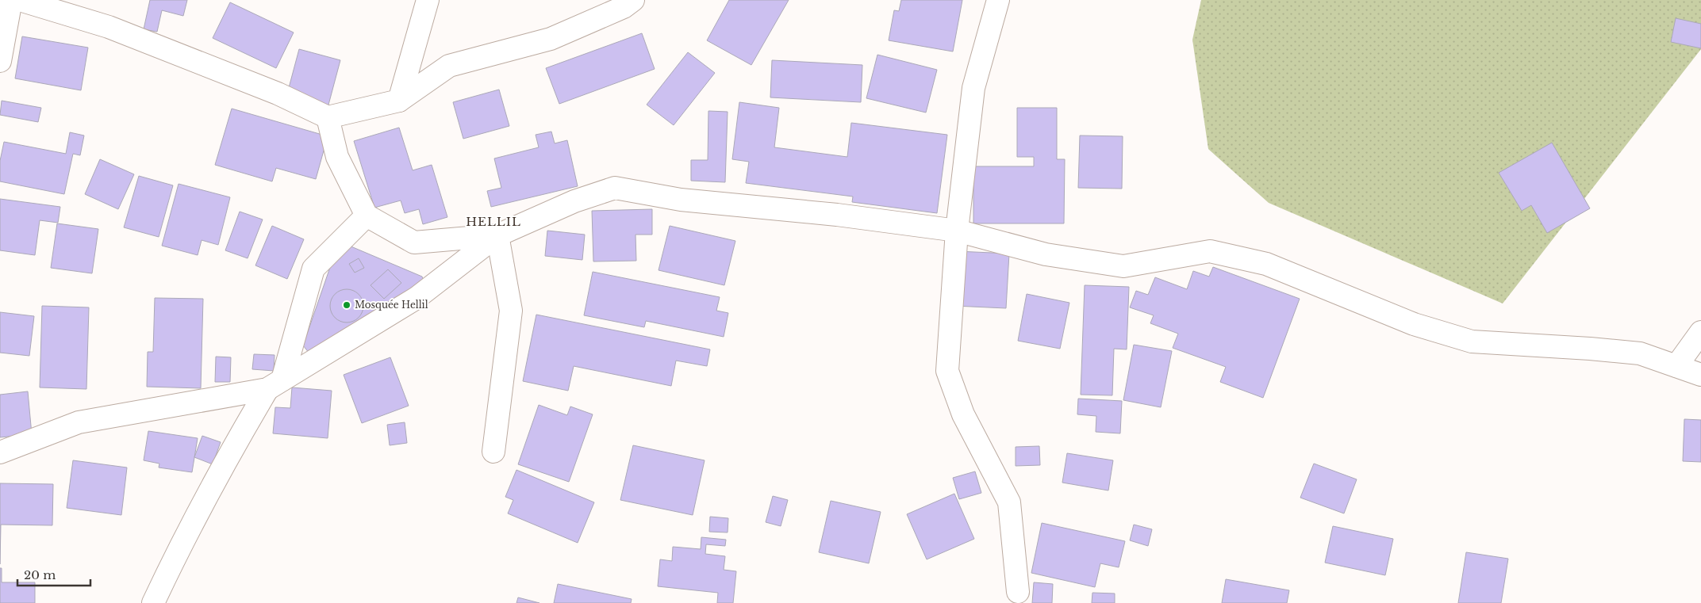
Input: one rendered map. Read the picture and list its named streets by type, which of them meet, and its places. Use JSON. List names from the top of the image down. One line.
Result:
{"districts":["HELLIL"],"places":["Mosquée Hellil"],"scale_bar":"20 m"}
